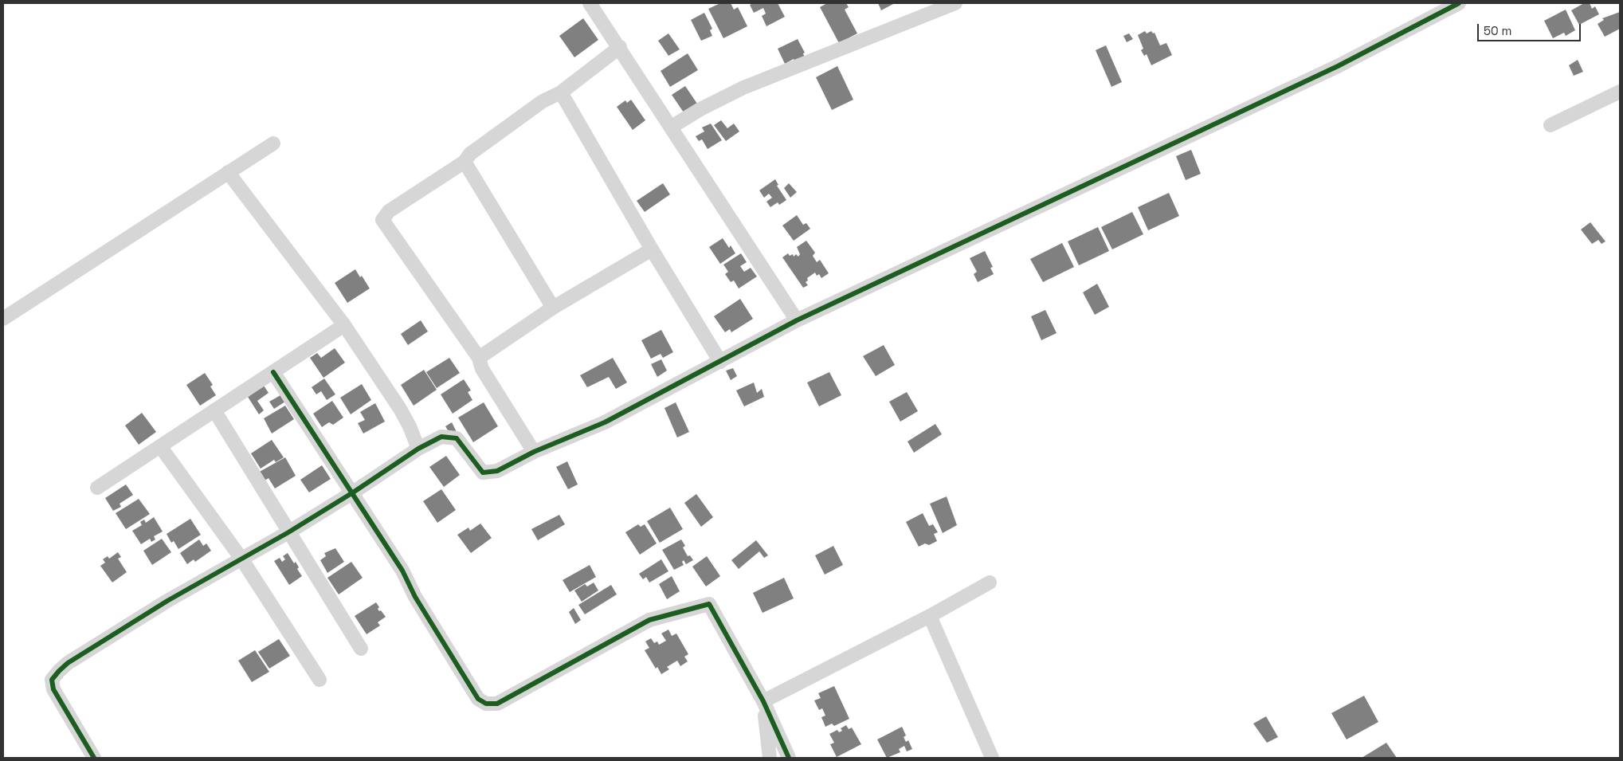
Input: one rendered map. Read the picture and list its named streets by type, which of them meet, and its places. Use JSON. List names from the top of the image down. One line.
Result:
{"scale_bar":"50 m"}
